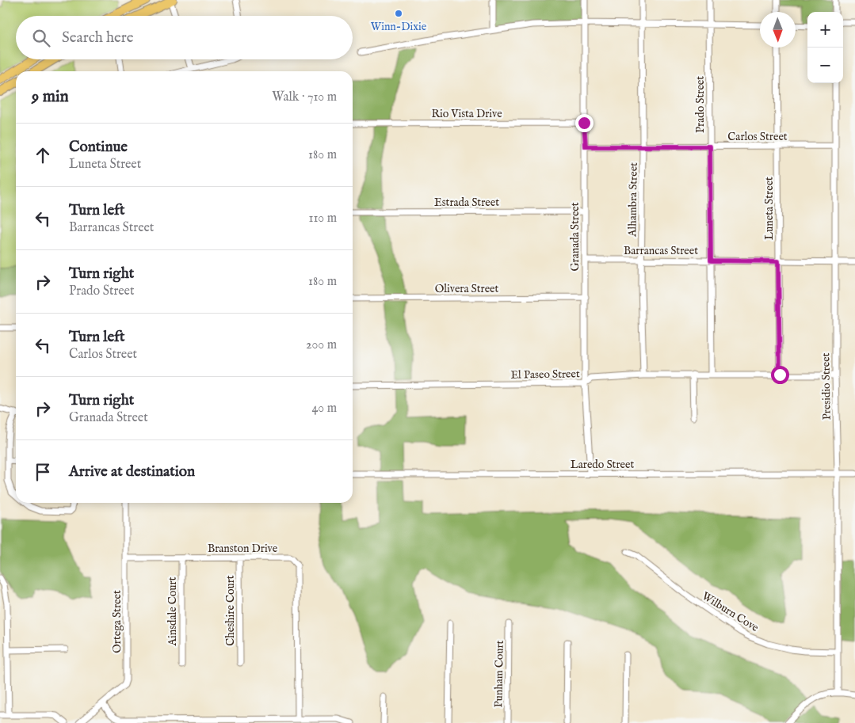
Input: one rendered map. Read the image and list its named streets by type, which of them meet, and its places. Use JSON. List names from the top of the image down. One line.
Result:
{"streets":{"street":["Prado Street","Rio Vista Drive","Carlos Street","Alhambra Street","Estrada Street","Luneta Street","Granada Street","Barrancas Street","Olivera Street","El Paseo Street","Presidio Street","Laredo Street","Branston Drive","Cheshire Court","Ainsdale Court","Wilburn Cove","Ortega Street","Punham Court"]},"crossings":[["Prado Street","Carlos Street"],["Prado Street","Barrancas Street"],["Prado Street","El Paseo Street"],["Rio Vista Drive","Granada Street"],["Carlos Street","Alhambra Street"],["Carlos Street","Luneta Street"],["Carlos Street","Granada Street"],["Carlos Street","Presidio Street"],["Alhambra Street","Barrancas Street"],["Alhambra Street","El Paseo Street"],["Estrada Street","Granada Street"],["Luneta Street","Barrancas Street"],["Luneta Street","El Paseo Street"],["Granada Street","Barrancas Street"],["Granada Street","Olivera Street"],["Granada Street","El Paseo Street"],["Granada Street","Laredo Street"],["Barrancas Street","Presidio Street"],["El Paseo Street","Presidio Street"],["Presidio Street","Laredo Street"],["Presidio Street","Wilburn Cove"],["Branston Drive","Cheshire Court"],["Branston Drive","Ainsdale Court"],["Branston Drive","Ortega Street"]],"places":["Winn-Dixie"],"north":"bottom","page":{"map_buttons":["+","−"],"search":"Search here","heading":["9 min","Walk · 710 m"],"list":[["Continue","Luneta Street","180 m"],["Turn left","Barrancas Street","110 m"],["Turn right","Prado Street","180 m"],["Turn left","Carlos Street","200 m"],["Turn right","Granada Street","40 m"],"Arrive at destination"]}}
